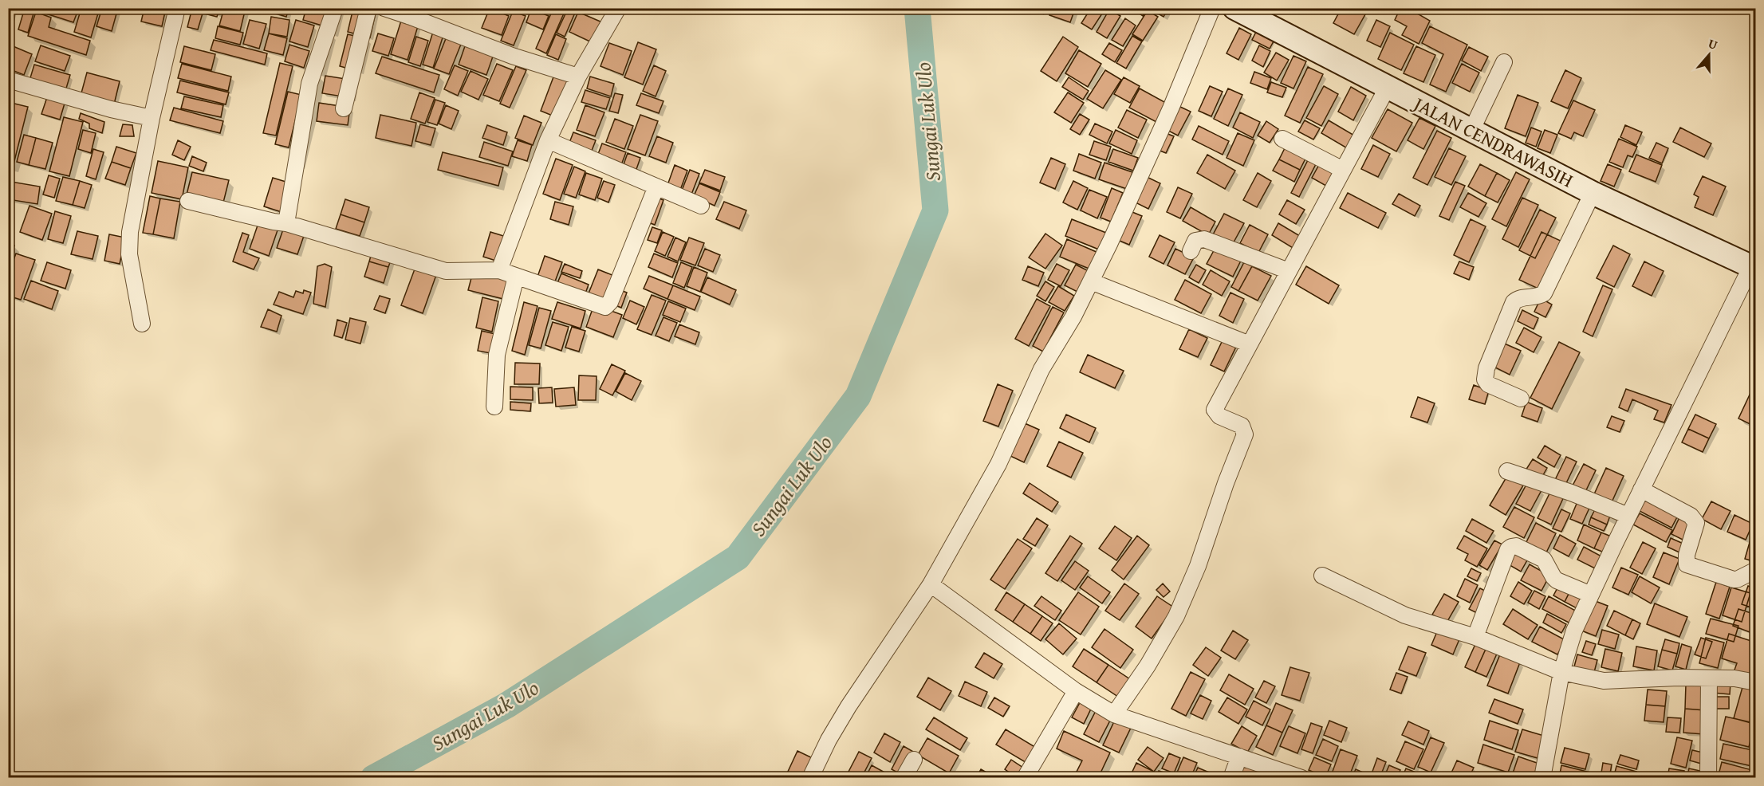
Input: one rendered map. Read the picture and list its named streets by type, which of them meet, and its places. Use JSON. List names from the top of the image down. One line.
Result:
{"streets":{"main road":["JALAN CENDRAWASIH"]},"water":["Sungai Luk Ulo"],"north":"top"}
